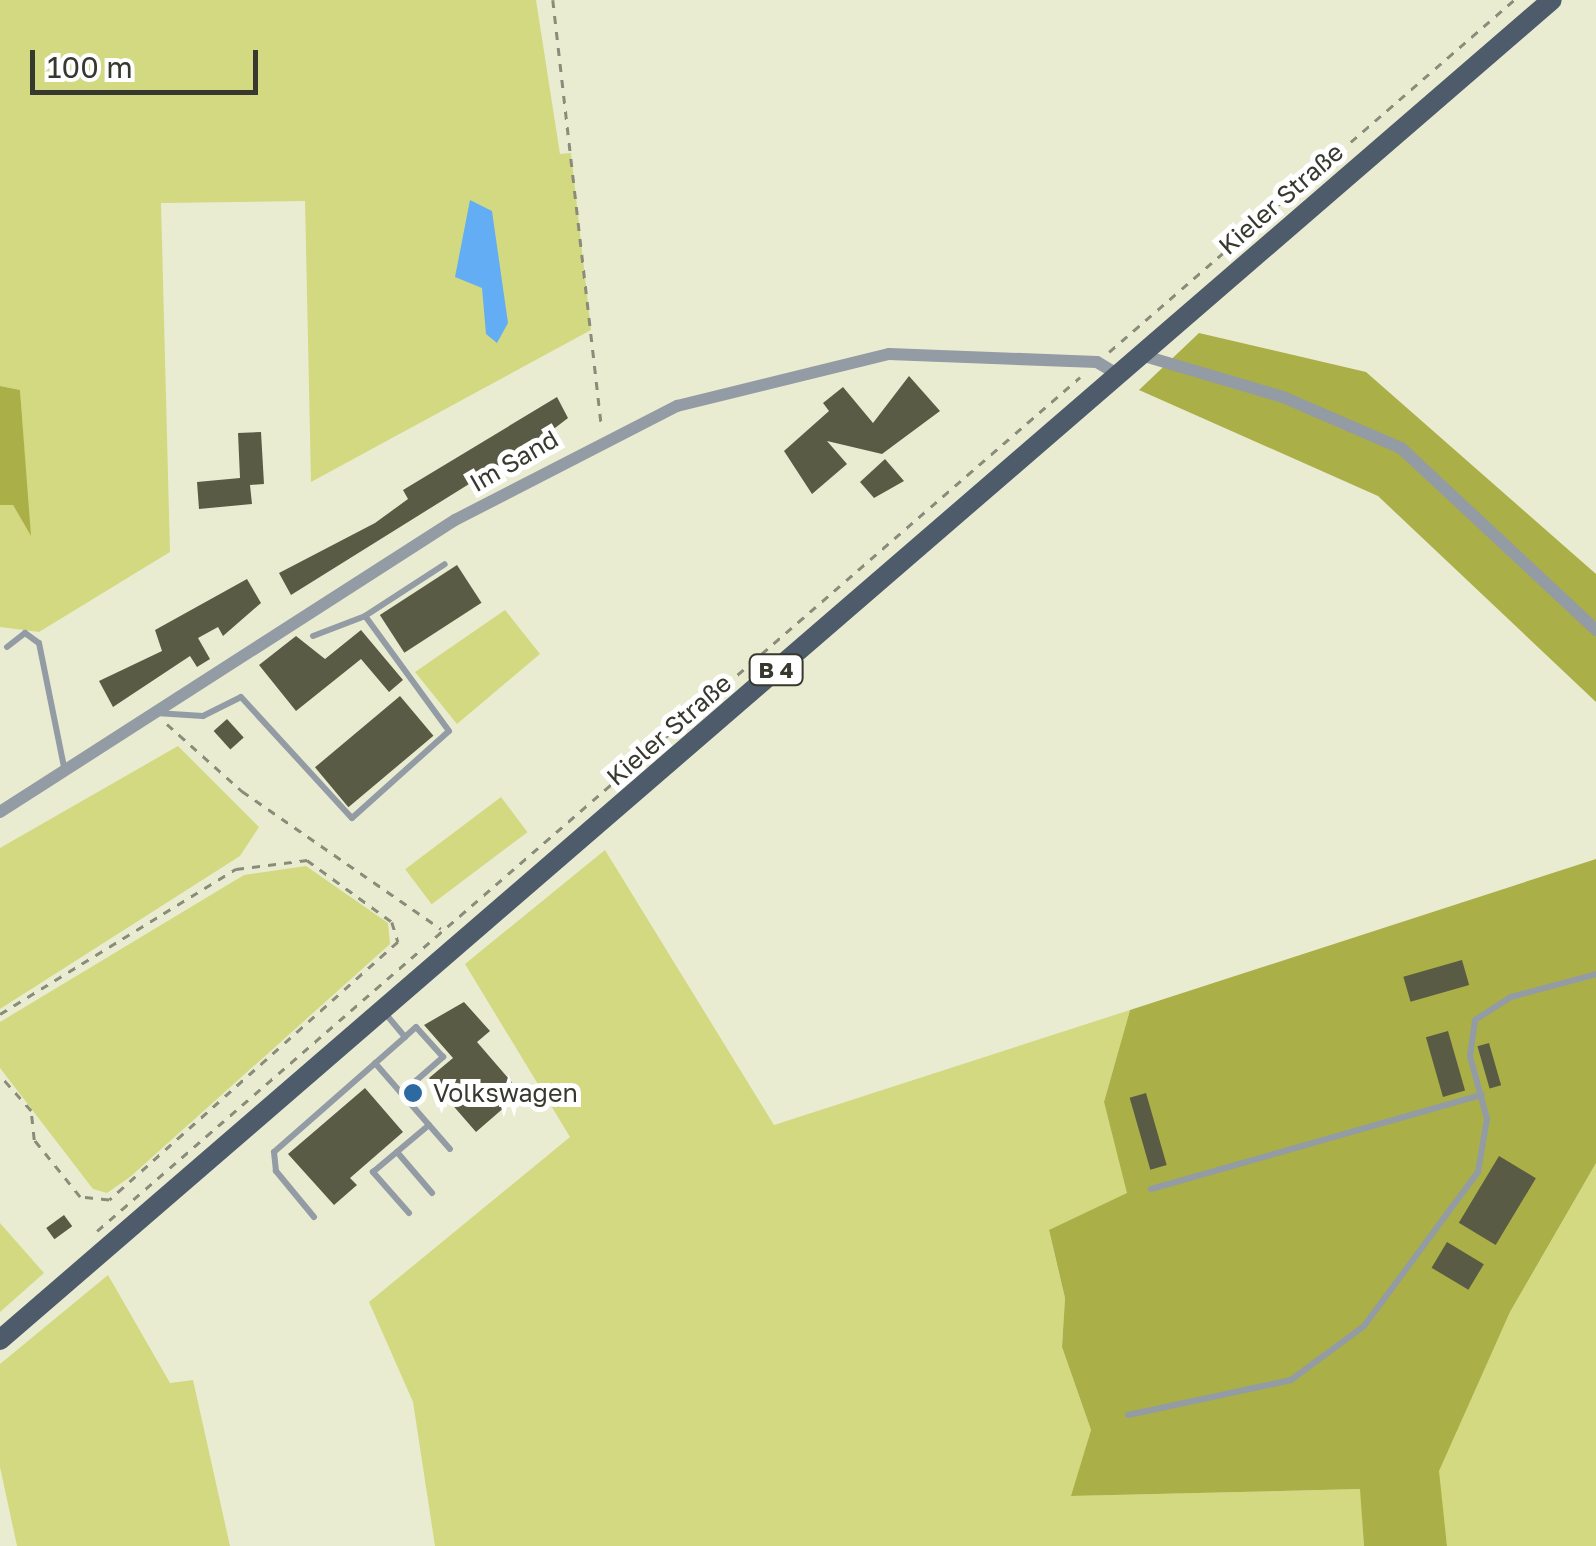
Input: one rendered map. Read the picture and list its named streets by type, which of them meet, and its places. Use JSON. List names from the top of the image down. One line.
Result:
{"streets":{"main road":["Kieler Straße","B 4"],"street":["Im Sand"]},"crossings":[["Kieler Straße","Im Sand"]],"places":["Volkswagen"],"scale_bar":"100 m"}
